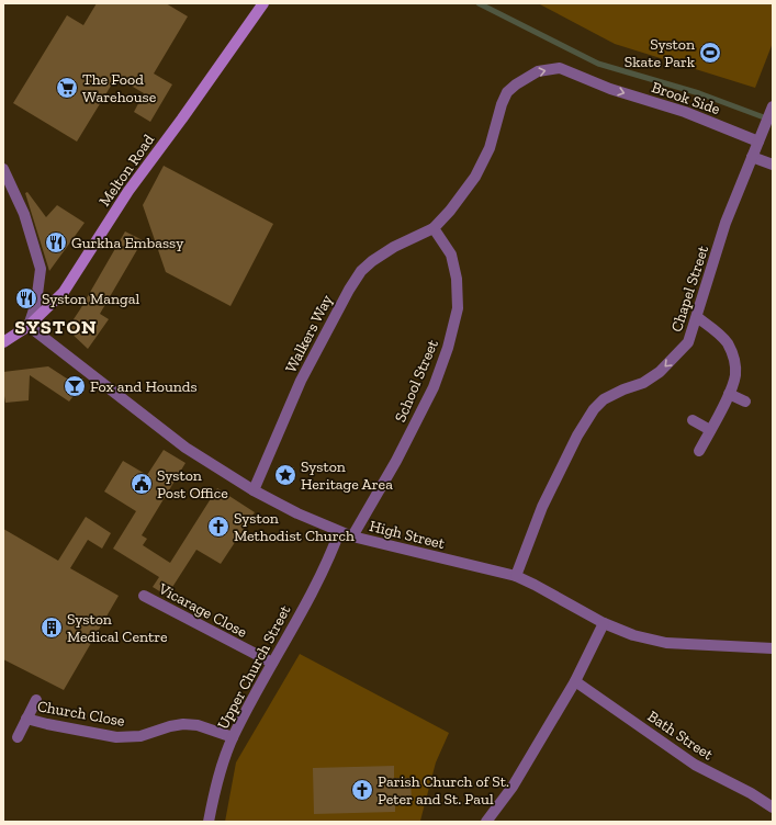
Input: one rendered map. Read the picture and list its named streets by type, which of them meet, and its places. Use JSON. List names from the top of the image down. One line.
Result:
{"streets":{"street":["Brook Side","Melton Road","Chapel Street","Walkers Way","School Street","High Street","Vicarage Close","Upper Church Street","Church Close","Bath Street"]},"crossings":[["Brook Side","Chapel Street"],["Brook Side","Walkers Way"],["Brook Side","School Street"],["Melton Road","High Street"],["Chapel Street","High Street"],["Walkers Way","School Street"],["Walkers Way","High Street"],["School Street","High Street"],["High Street","Upper Church Street"],["Vicarage Close","Upper Church Street"],["Upper Church Street","Church Close"]],"one_way":["Chapel Street"],"districts":["SYSTON"],"places":{"sports":["Syston Skate Park"],"supermarket":["The Food Warehouse"],"restaurant":["Gurkha Embassy","Syston Mangal"],"bar":["Fox and Hounds"],"place":["Syston Heritage Area"],"public building":["Syston Post Office"],"church":["Syston Methodist Church","Parish Church of St. Peter and St. Paul"],"building":["Syston Medical Centre"]}}
